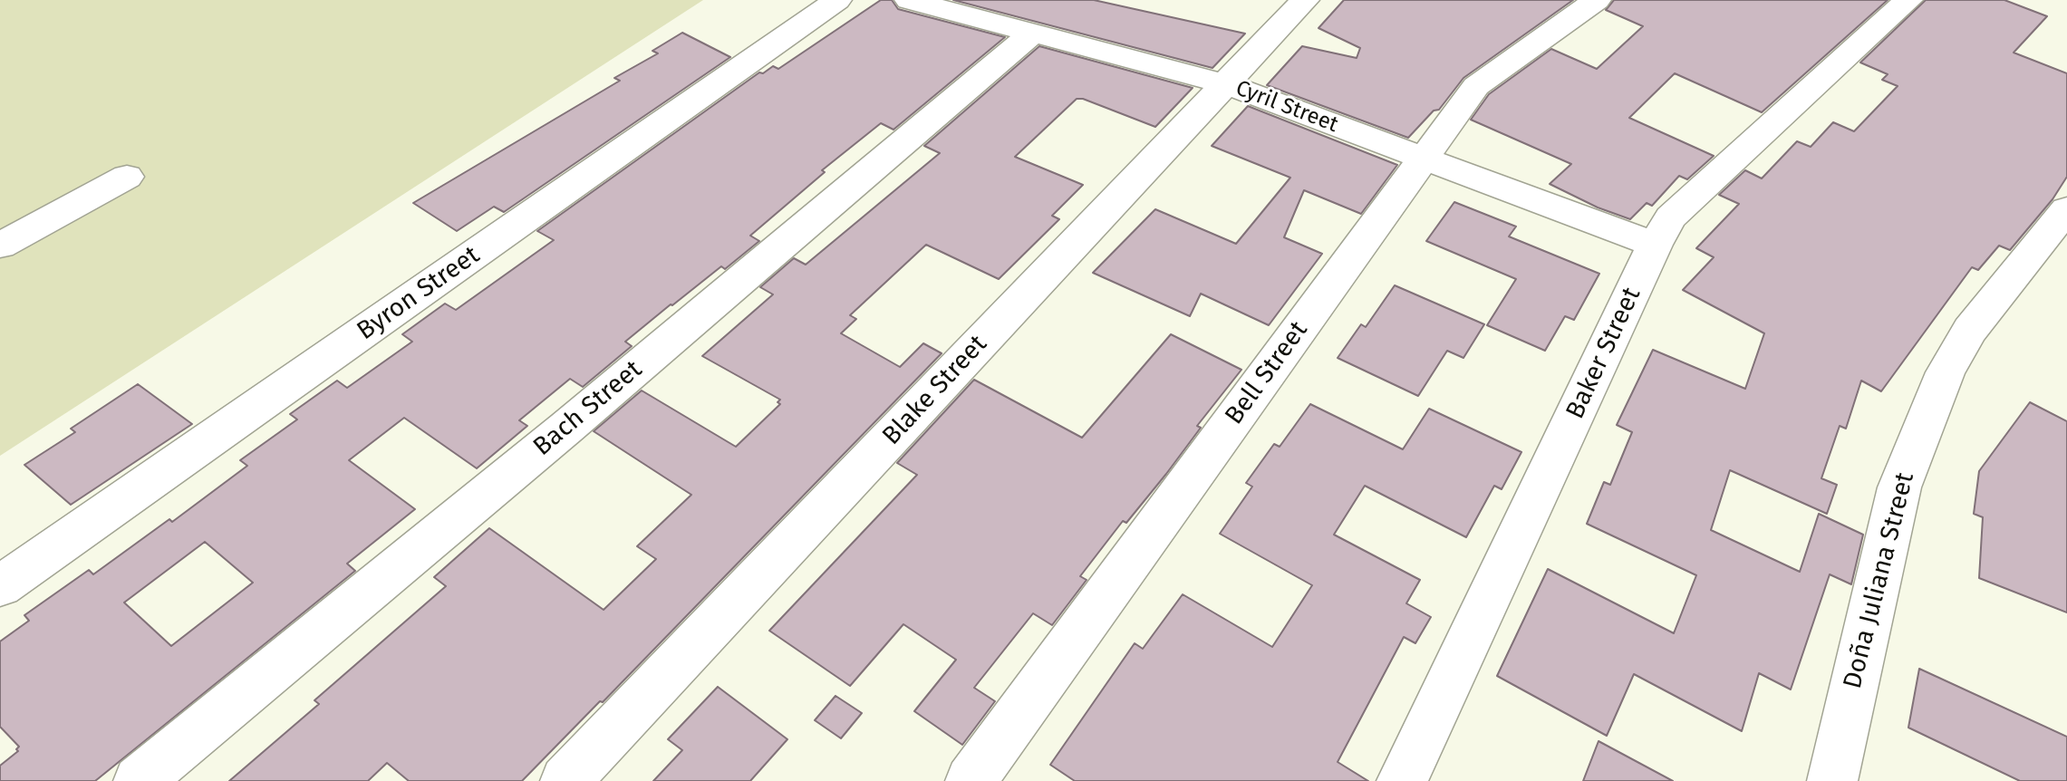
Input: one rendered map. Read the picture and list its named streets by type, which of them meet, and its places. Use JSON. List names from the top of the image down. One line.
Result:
{"streets":{"street":["Cyril Street","Byron Street","Baker Street","Bell Street","Blake Street","Bach Street","Doña Juliana Street"]},"crossings":[["Cyril Street","Baker Street"],["Cyril Street","Bell Street"],["Cyril Street","Blake Street"],["Cyril Street","Bach Street"]]}
